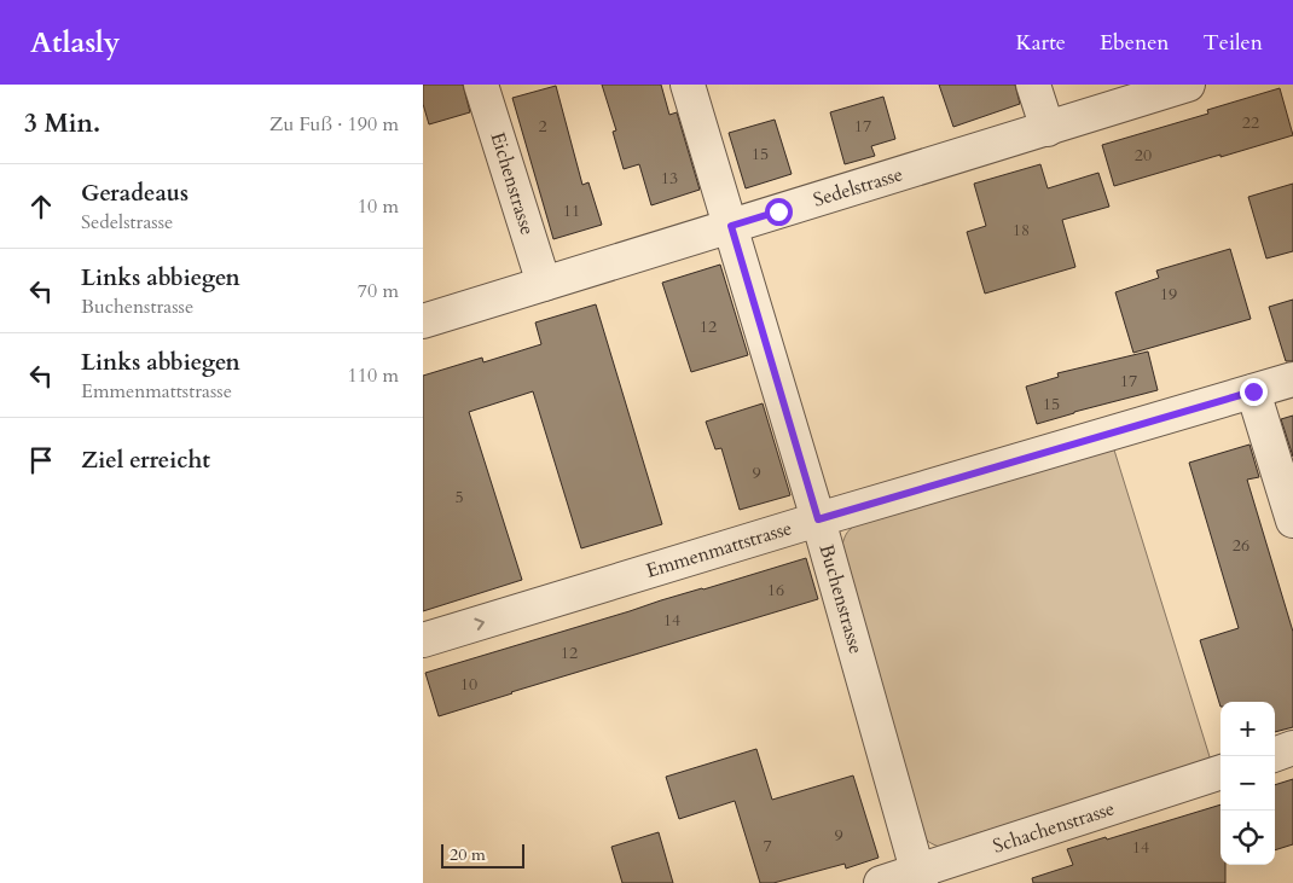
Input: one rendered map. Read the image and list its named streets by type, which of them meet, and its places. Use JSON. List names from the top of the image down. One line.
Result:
{"streets":{"street":["Eichenstrasse","Sedelstrasse","Emmenmattstrasse","Buchenstrasse","Schachenstrasse"]},"crossings":[["Eichenstrasse","Sedelstrasse"],["Sedelstrasse","Buchenstrasse"],["Emmenmattstrasse","Buchenstrasse"],["Buchenstrasse","Schachenstrasse"]],"one_way":["Emmenmattstrasse"],"house_numbers":["22","2","17","15","20","13","11","18","19","12","17","15","9","5","26","16","14","12","10","9","7","14"],"scale_bar":"20 m","page":{"header":"Atlasly","nav":["Karte","Ebenen","Teilen"],"heading":["3 Min.","Zu Fuß · 190 m"],"list":[["Geradeaus","Sedelstrasse","10 m"],["Links abbiegen","Buchenstrasse","70 m"],["Links abbiegen","Emmenmattstrasse","110 m"],"Ziel erreicht"],"map_buttons":["+","−"],"scale":"20 m"}}
